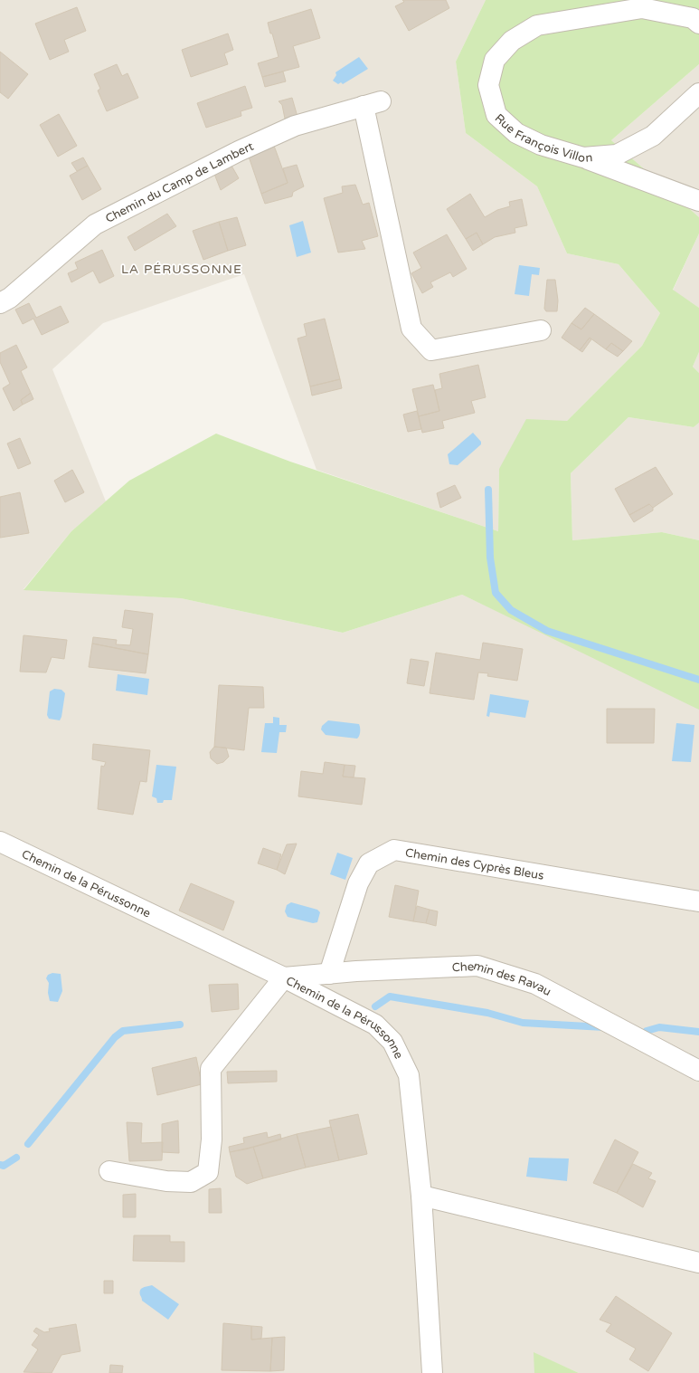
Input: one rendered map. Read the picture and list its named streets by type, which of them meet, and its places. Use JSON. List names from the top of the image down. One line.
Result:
{"streets":{"street":["Rue François Villon","Chemin du Camp de Lambert","Chemin des Cyprès Bleus","Chemin de la Pérussonne","Chemin des Ravau"]},"crossings":[["Chemin des Cyprès Bleus","Chemin des Ravau"],["Chemin de la Pérussonne","Chemin des Ravau"]],"districts":["LA PÉRUSSONNE"]}
